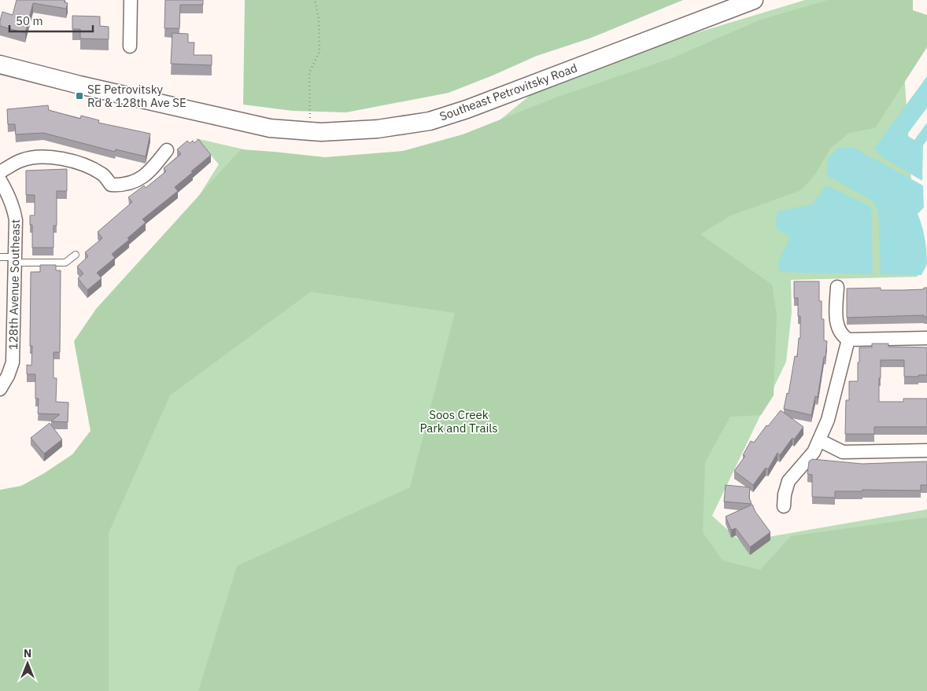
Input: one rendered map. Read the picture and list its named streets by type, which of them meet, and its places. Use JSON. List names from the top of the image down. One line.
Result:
{"streets":{"main road":["Southeast Petrovitsky Road"],"street":["128th Avenue Southeast"]},"parks":["Soos Creek Park and Trails"],"places":{"transit":["SE Petrovitsky Rd & 128th Ave SE"]},"scale_bar":"50 m","north":"top"}
